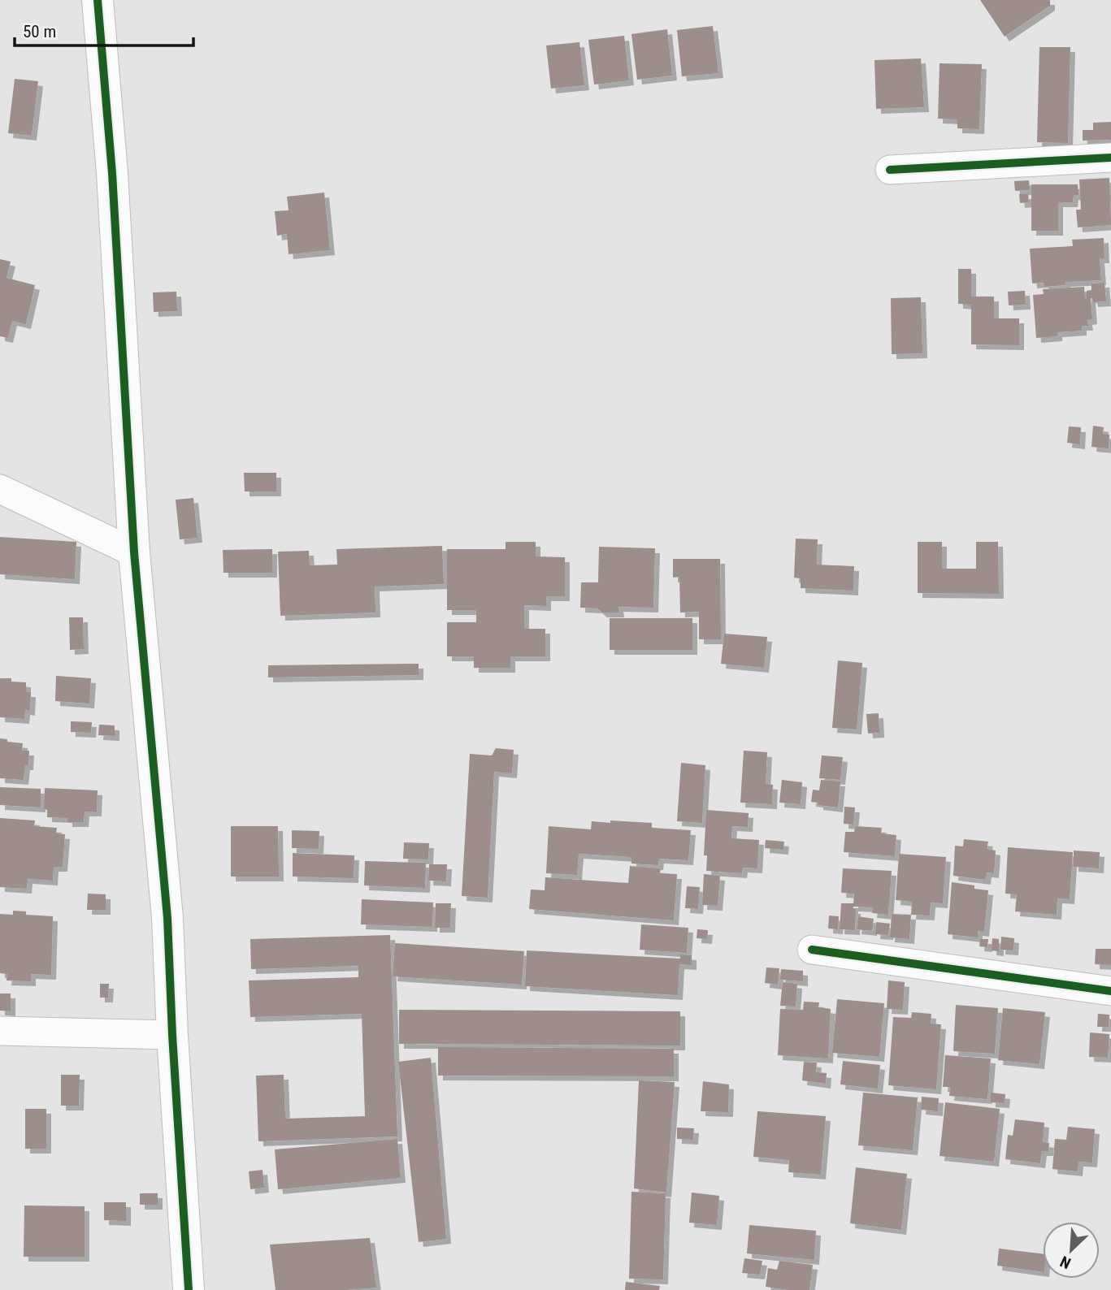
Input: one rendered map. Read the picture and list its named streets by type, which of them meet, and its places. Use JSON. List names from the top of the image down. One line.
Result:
{"scale_bar":"50 m","north":"bottom left"}
